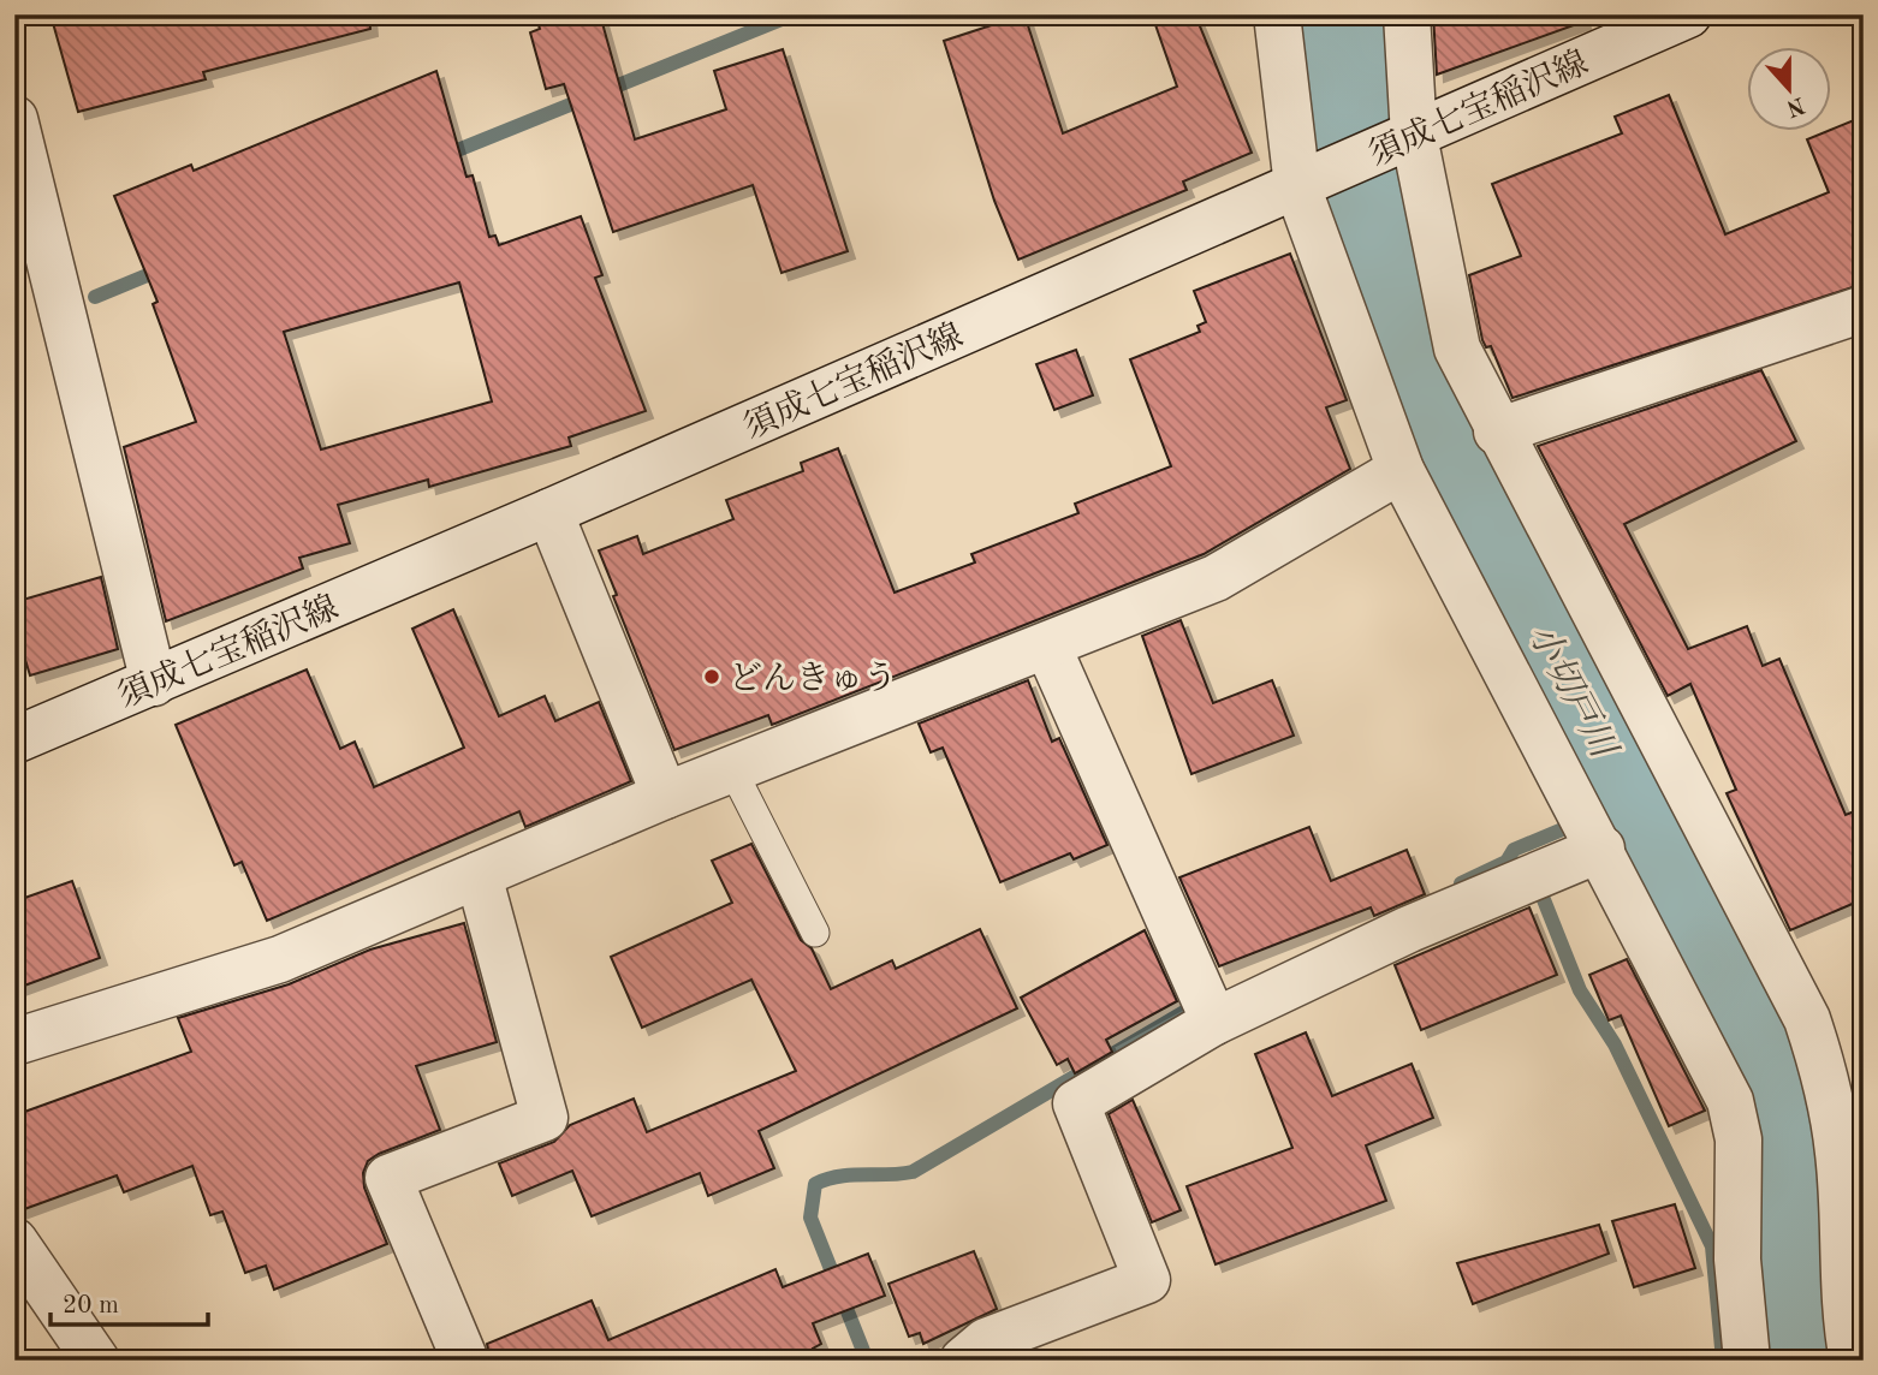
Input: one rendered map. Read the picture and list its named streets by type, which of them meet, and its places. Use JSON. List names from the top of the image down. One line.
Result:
{"streets":{"street":["須成七宝稲沢線"]},"water":["小切戸川"],"places":["どんきゅう"],"scale_bar":"20 m","north":"bottom"}
